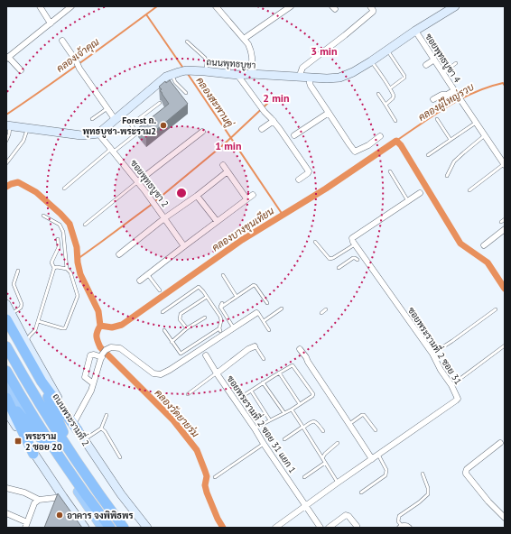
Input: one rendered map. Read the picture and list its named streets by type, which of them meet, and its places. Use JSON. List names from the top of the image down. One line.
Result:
{"streets":{"highway":["ถนนพระรามที่ 2"],"main road":["ถนนพุทธบูชา"],"street":["ซอยพุทธบูชา 4","ซอยพุทธบูชา 2","ซอยพระรามที่ 2 ซอย 31","ซอยพระรามที่ 2 ซอย 31 แยก 1"]},"crossings":[["ซอยพุทธบูชา 4","ถนนพุทธบูชา"],["ซอยพระรามที่ 2 ซอย 31","ซอยพระรามที่ 2 ซอย 31 แยก 1"]],"water":["คลองเจ้าคุณ","คลองสะพานคู่","คลองผู้ใหญ่รวบ","คลองบางขุนเทียน","คลองวัดยายร่ม"],"places":{"other":["Forest ถ. พุทธบูชา-พระราม2","อาคาร จงพิพิธพร"],"transit":["พระราม 2 ซอย 20"]},"rings":["3 min","2 min","1 min"]}
